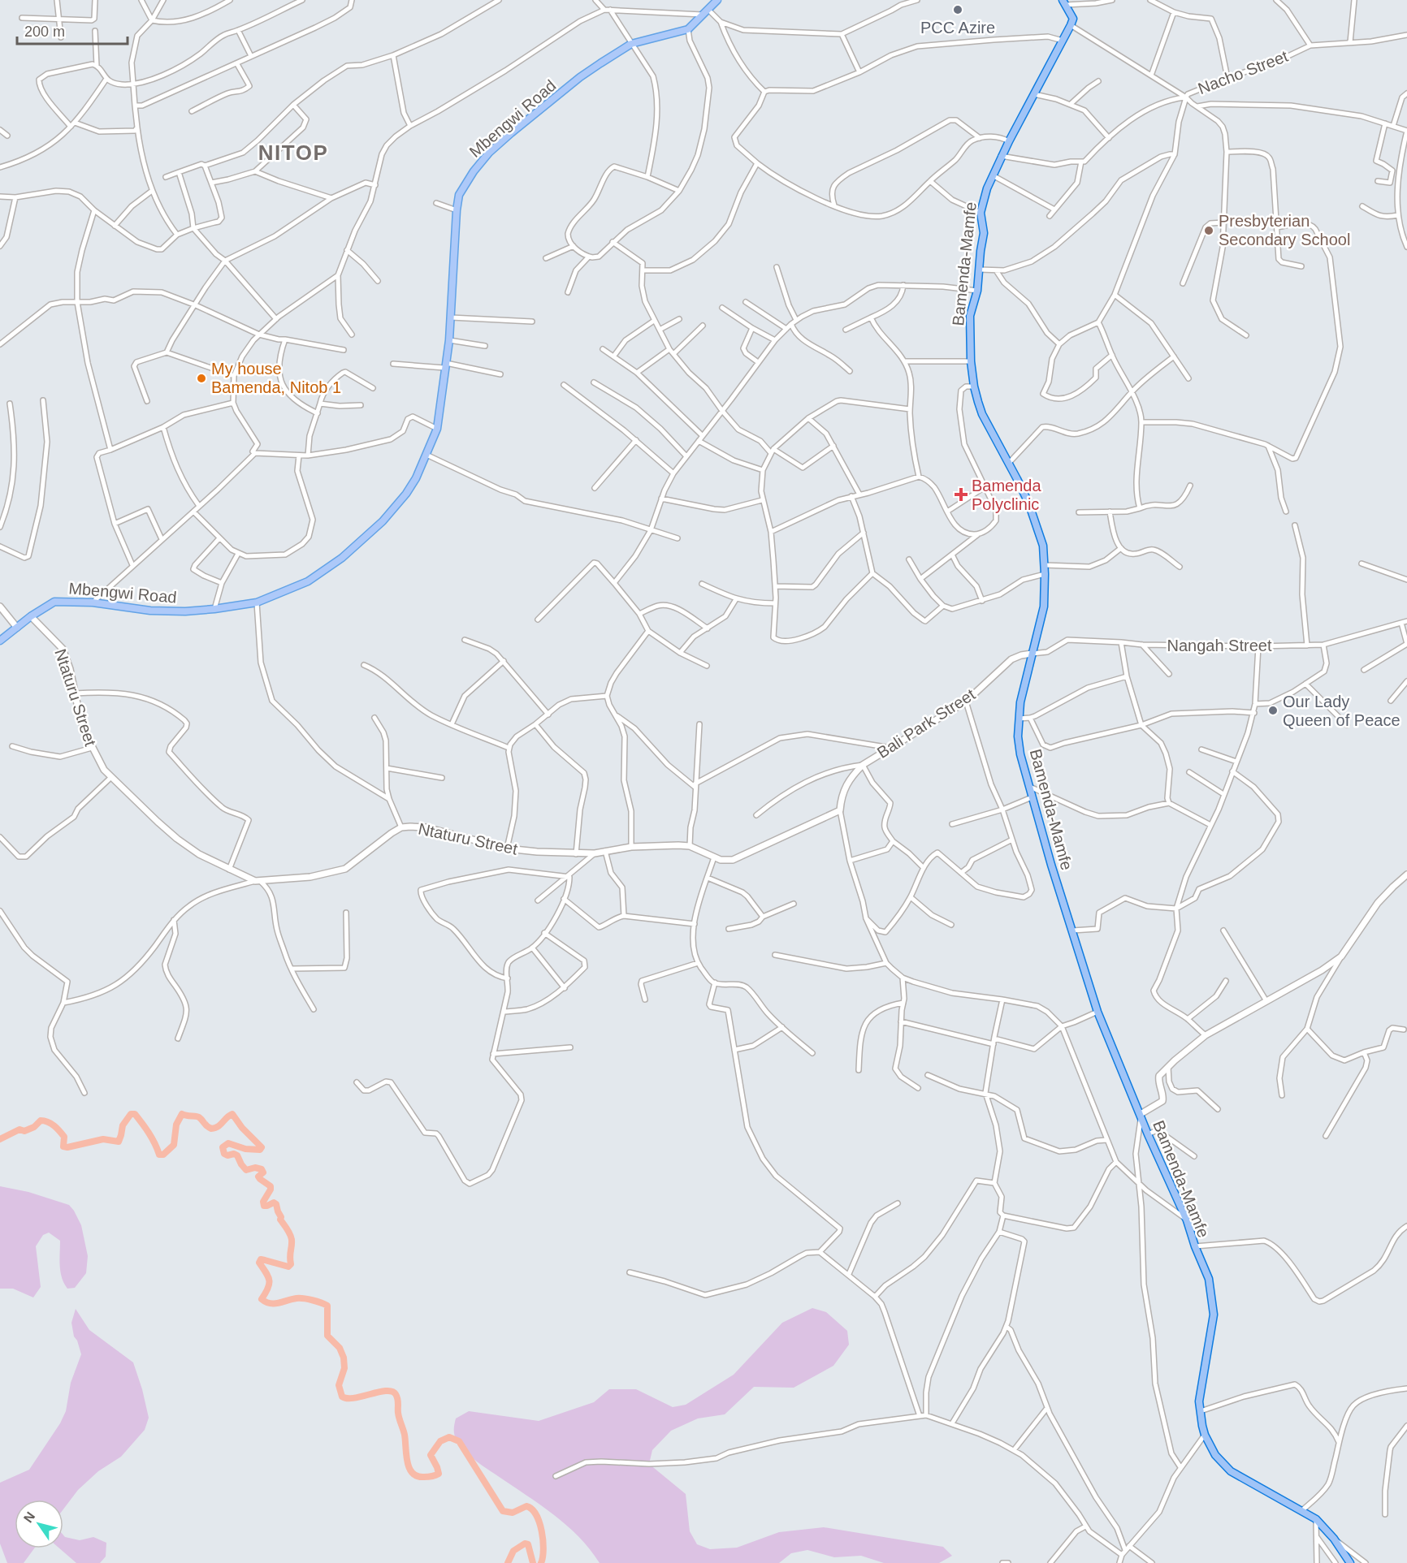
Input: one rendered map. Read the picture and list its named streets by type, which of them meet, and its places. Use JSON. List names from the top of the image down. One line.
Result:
{"streets":{"highway":["Bamenda-Mamfe"],"main road":["Mbengwi Road"],"street":["Nacho Street","Nangah Street","Ntaturu Street","Bali Park Street"]},"crossings":[["Nacho Street","Bamenda-Mamfe"],["Mbengwi Road","Ntaturu Street"],["Bamenda-Mamfe","Nangah Street"],["Bamenda-Mamfe","Bali Park Street"],["Nangah Street","Bali Park Street"],["Ntaturu Street","Bali Park Street"]],"districts":["NITOP"],"places":{"other":["PCC Azire","Presbyterian Secondary School","My house Bamenda, Nitob 1","Our Lady Queen of Peace"],"health":["Bamenda Polyclinic"]},"scale_bar":"200 m","north":"top left"}
